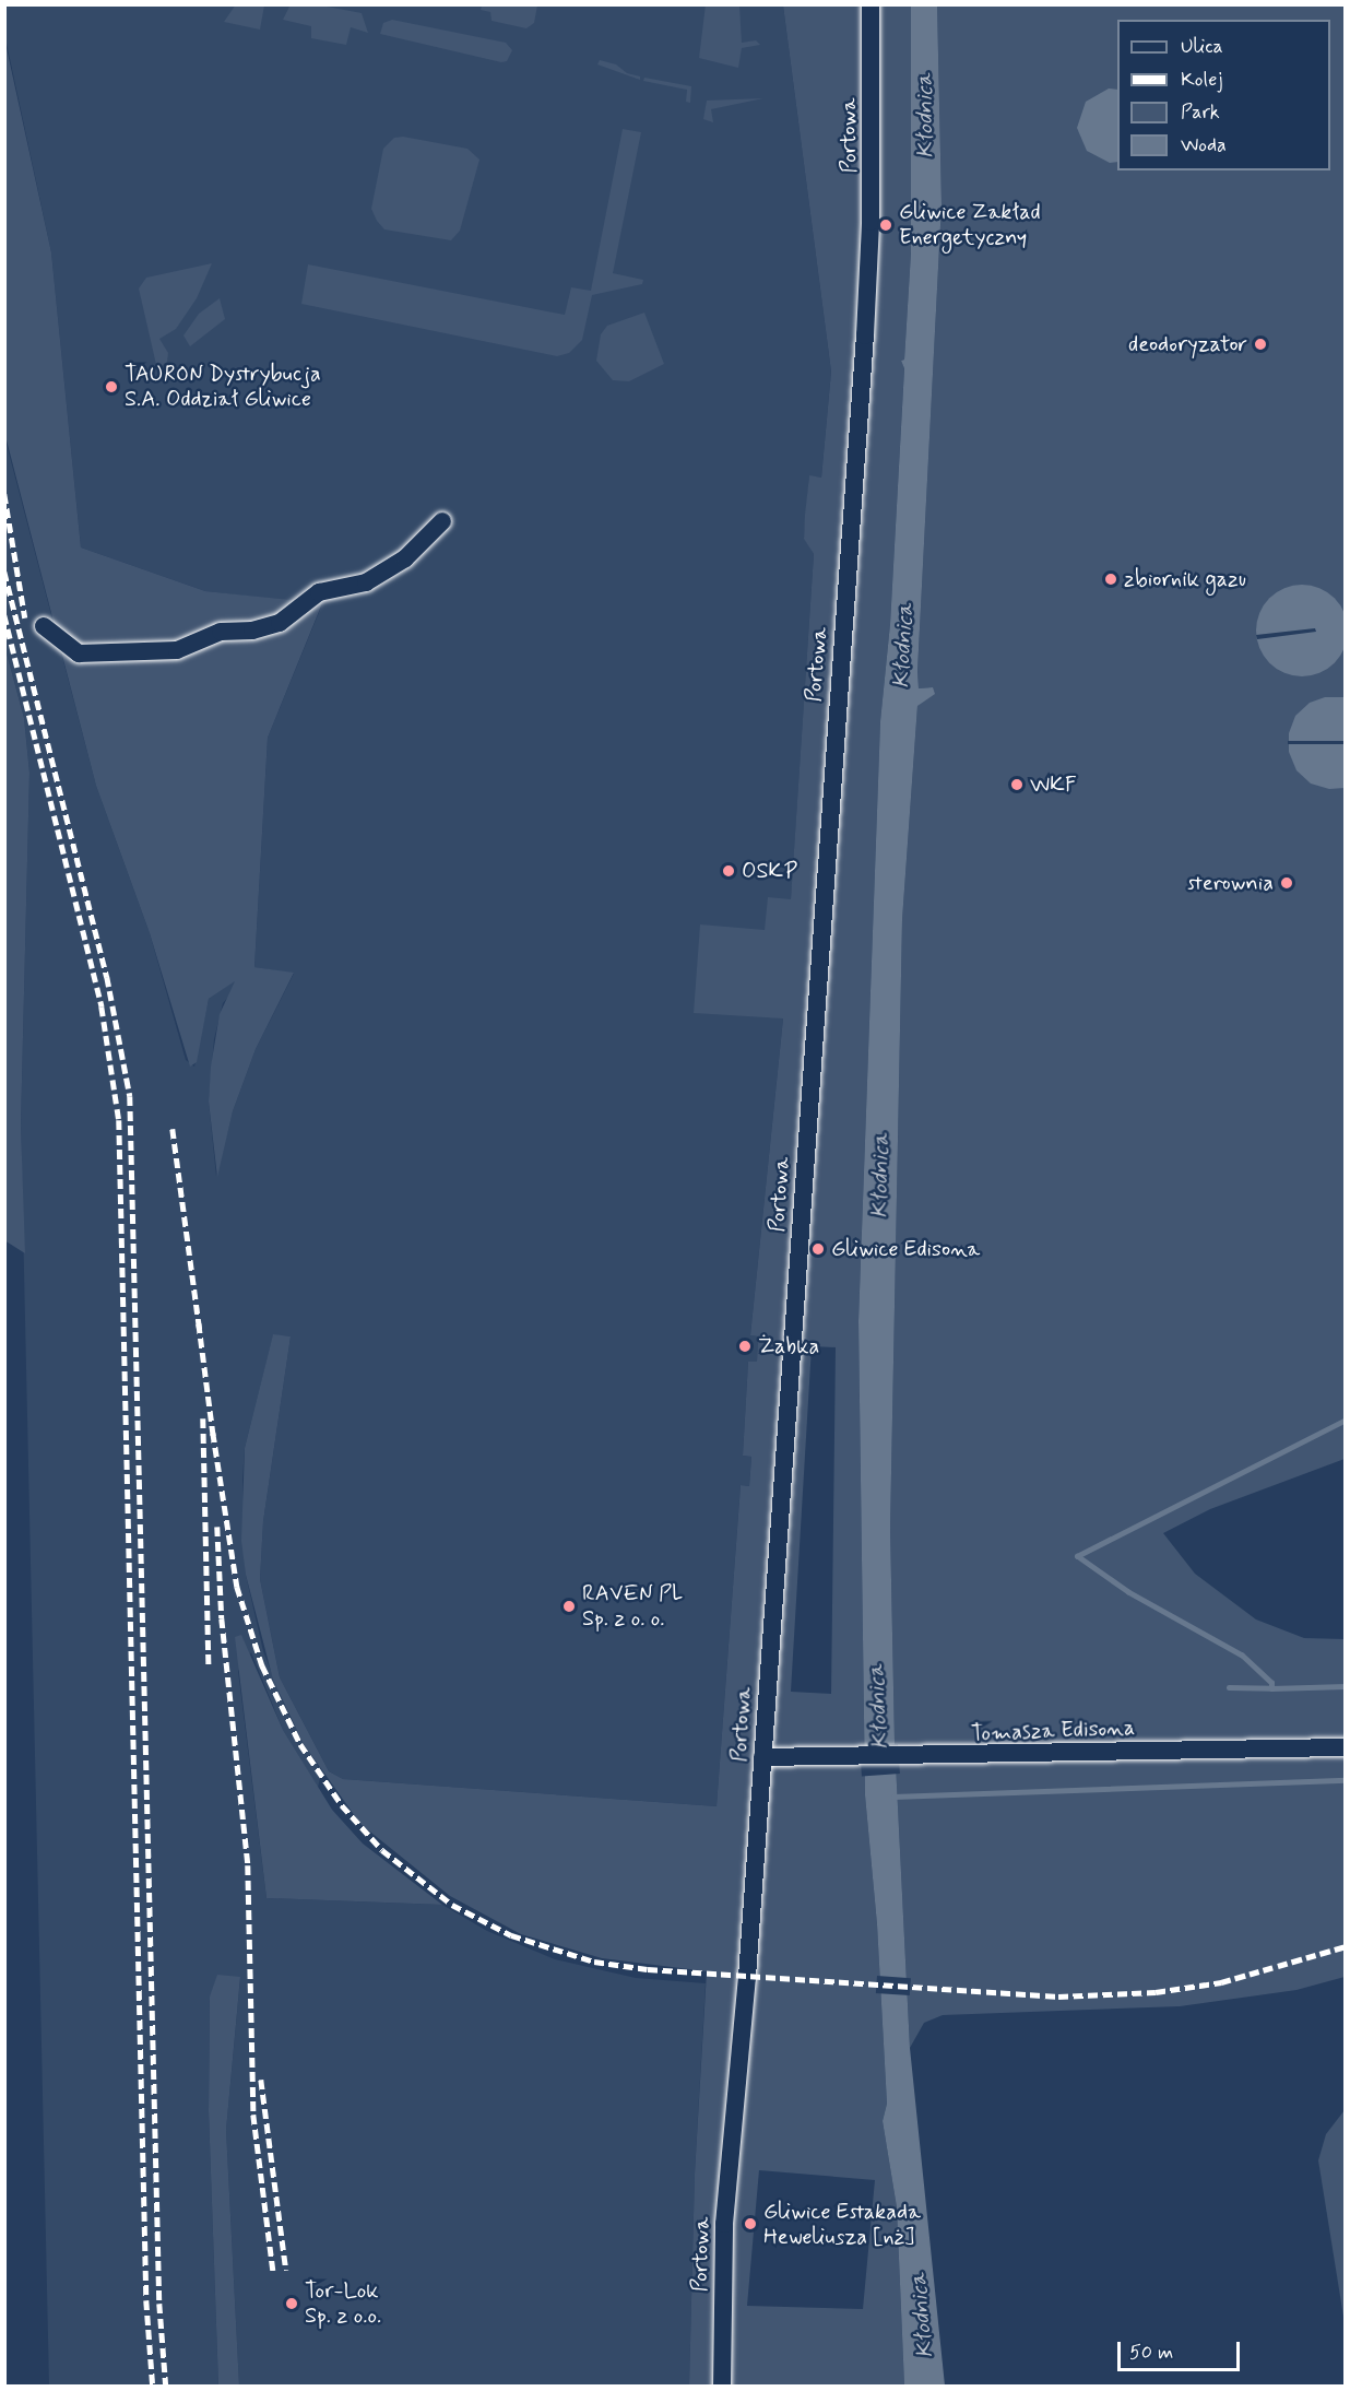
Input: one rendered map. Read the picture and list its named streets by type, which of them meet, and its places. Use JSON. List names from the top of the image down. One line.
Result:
{"streets":{"street":["Portowa","Tomasza Edisona"]},"crossings":[["Portowa","Tomasza Edisona"]],"water":["Kłodnica"],"places":["Gliwice Zakład Energetyczny","deodoryzator","TAURON Dystrybucja S.A. Oddział Gliwice","zbiornik gazu","WKF","OSKP","sterownia","Gliwice Edisona","Żabka","RAVEN PL Sp. z o. o.","Gliwice Estakada Heweliusza [nż]","Tor-Lok Sp. z o.o."],"legend":["Ulica","Kolej","Park","Woda"],"scale_bar":"50 m"}
